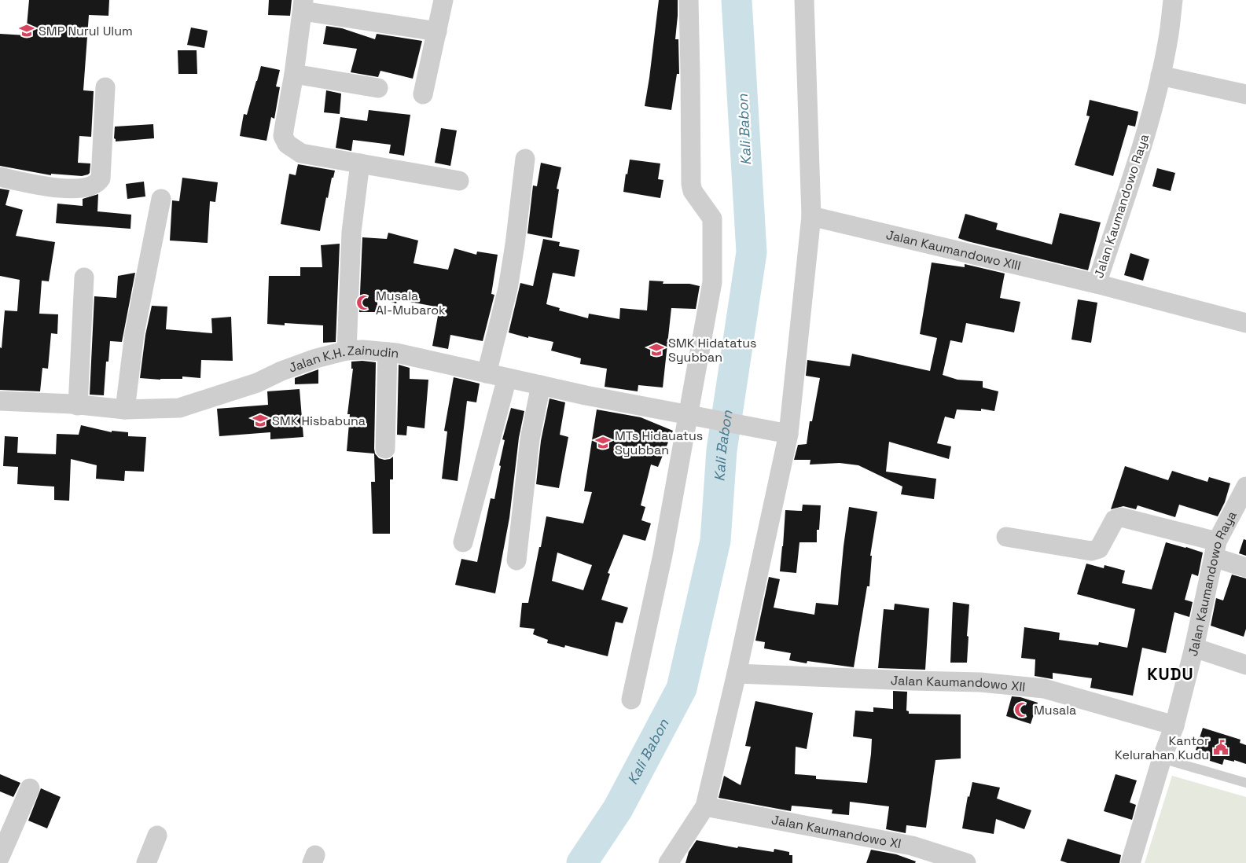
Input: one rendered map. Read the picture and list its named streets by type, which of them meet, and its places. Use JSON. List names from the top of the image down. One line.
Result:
{"streets":{"street":["Jalan Kaumandowo Raya","Jalan Kaumandowo XIII","Jalan K.H. Zainudin","Jalan Kaumandowo XII","Jalan Kaumandowo XI"]},"crossings":[["Jalan Kaumandowo Raya","Jalan Kaumandowo XIII"],["Jalan Kaumandowo Raya","Jalan Kaumandowo XII"]],"districts":["KUDU"],"water":["Kali Babon"],"places":{"school or university":["SMP Nurul Ulum","SMK Hidatatus Syubban","SMK Hisbabuna","MTs Hidauatus Syubban"],"mosque":["Musala Al-Mubarok","Musala"],"public building":["Kantor Kelurahan Kudu"]}}
